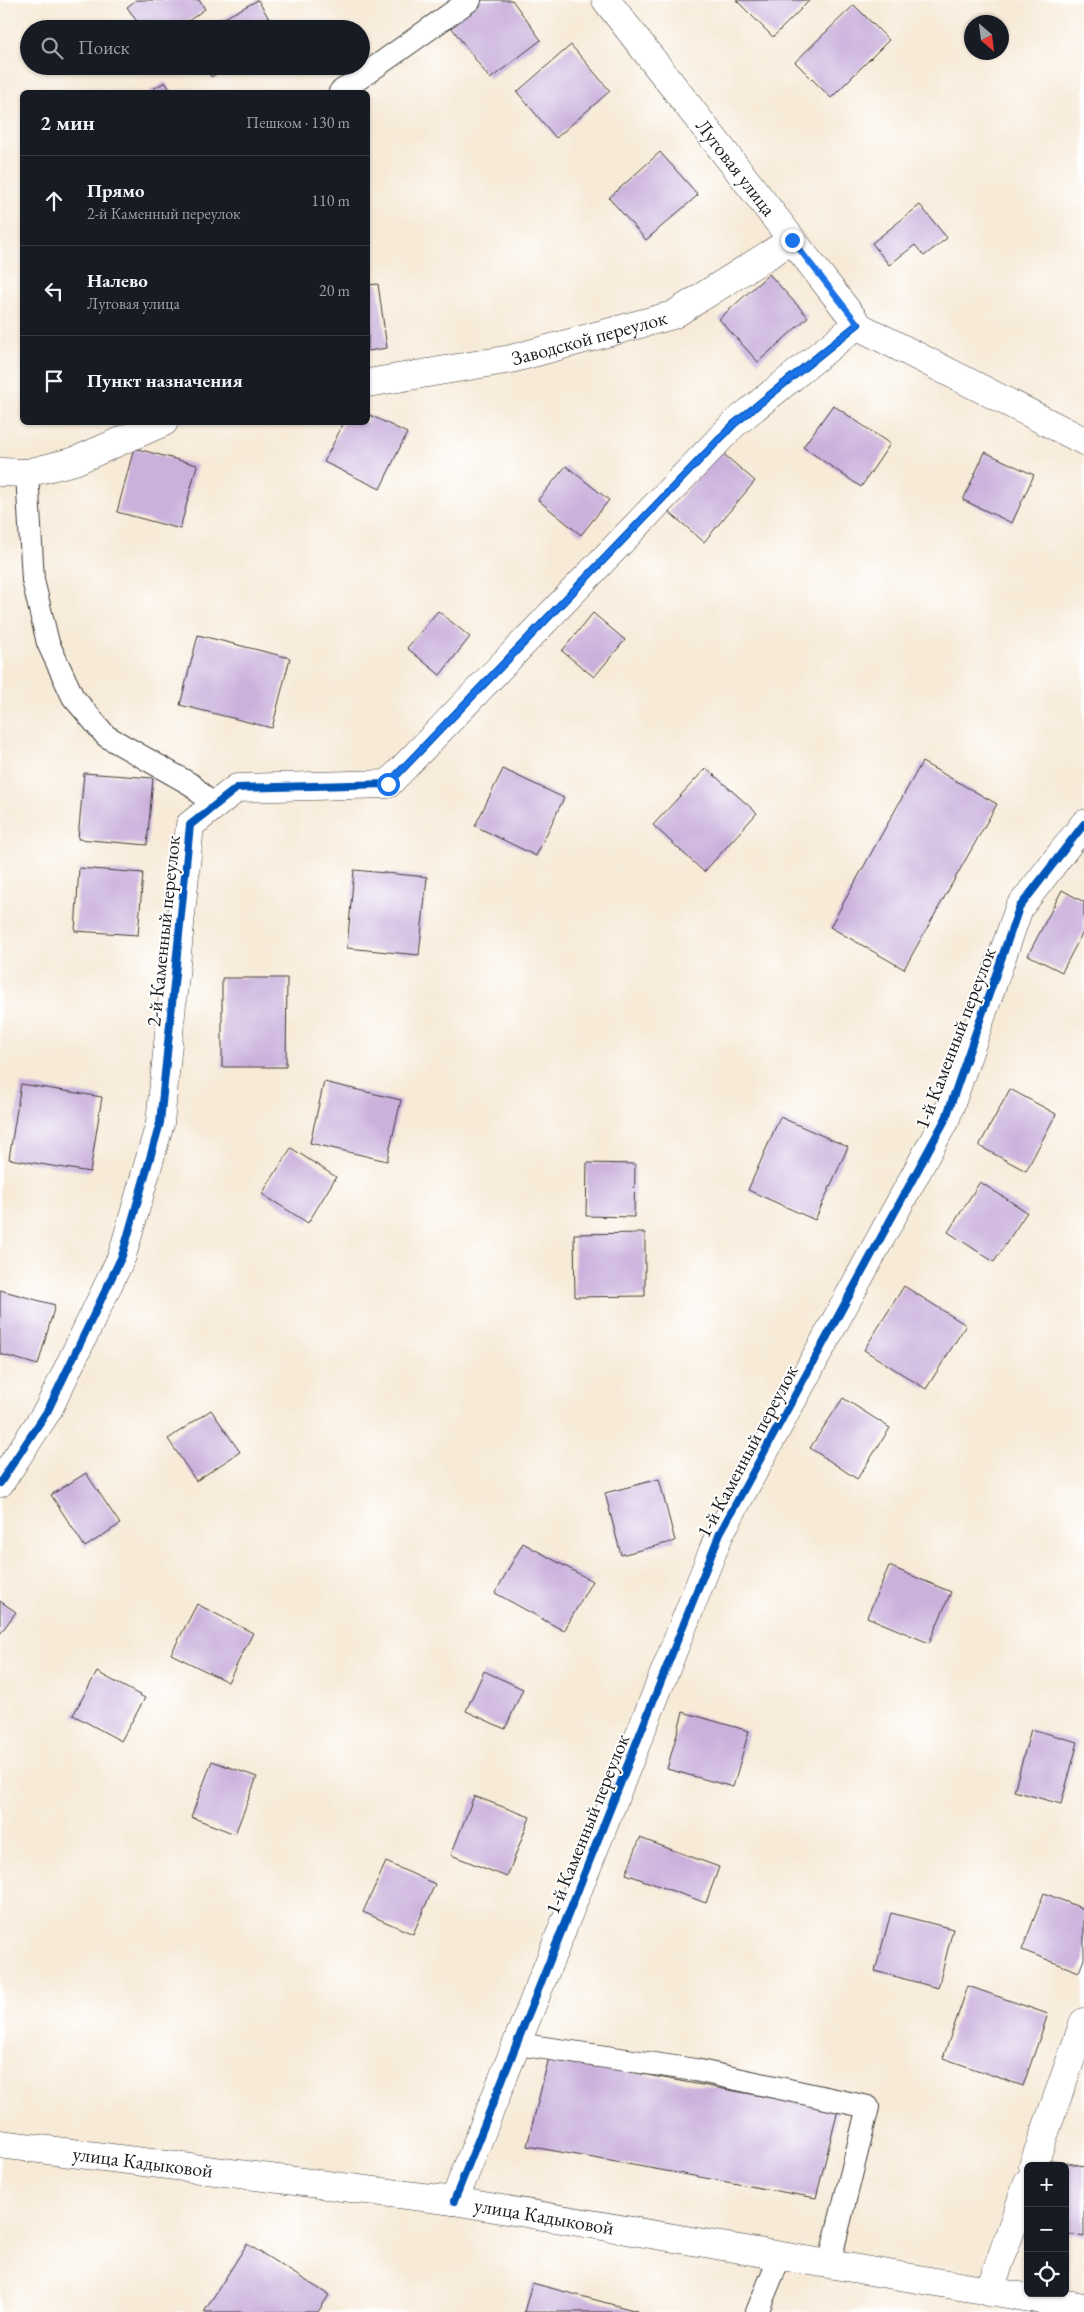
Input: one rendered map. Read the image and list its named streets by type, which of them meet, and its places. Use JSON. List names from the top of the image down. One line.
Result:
{"streets":{"street":["Луговая улица","Заводской переулок","2-й Каменный переулок","1-й Каменный переулок","улица Кадыковой"]},"crossings":[["Луговая улица","Заводской переулок"],["Луговая улица","2-й Каменный переулок"],["1-й Каменный переулок","улица Кадыковой"]],"north":"bottom right","page":{"search":"Поиск","heading":["2 мин","Пешком · 130 m"],"list":[["Прямо","2-й Каменный переулок","110 m"],["Налево","Луговая улица","20 m"],"Пункт назначения"],"map_buttons":["+","−"]}}
